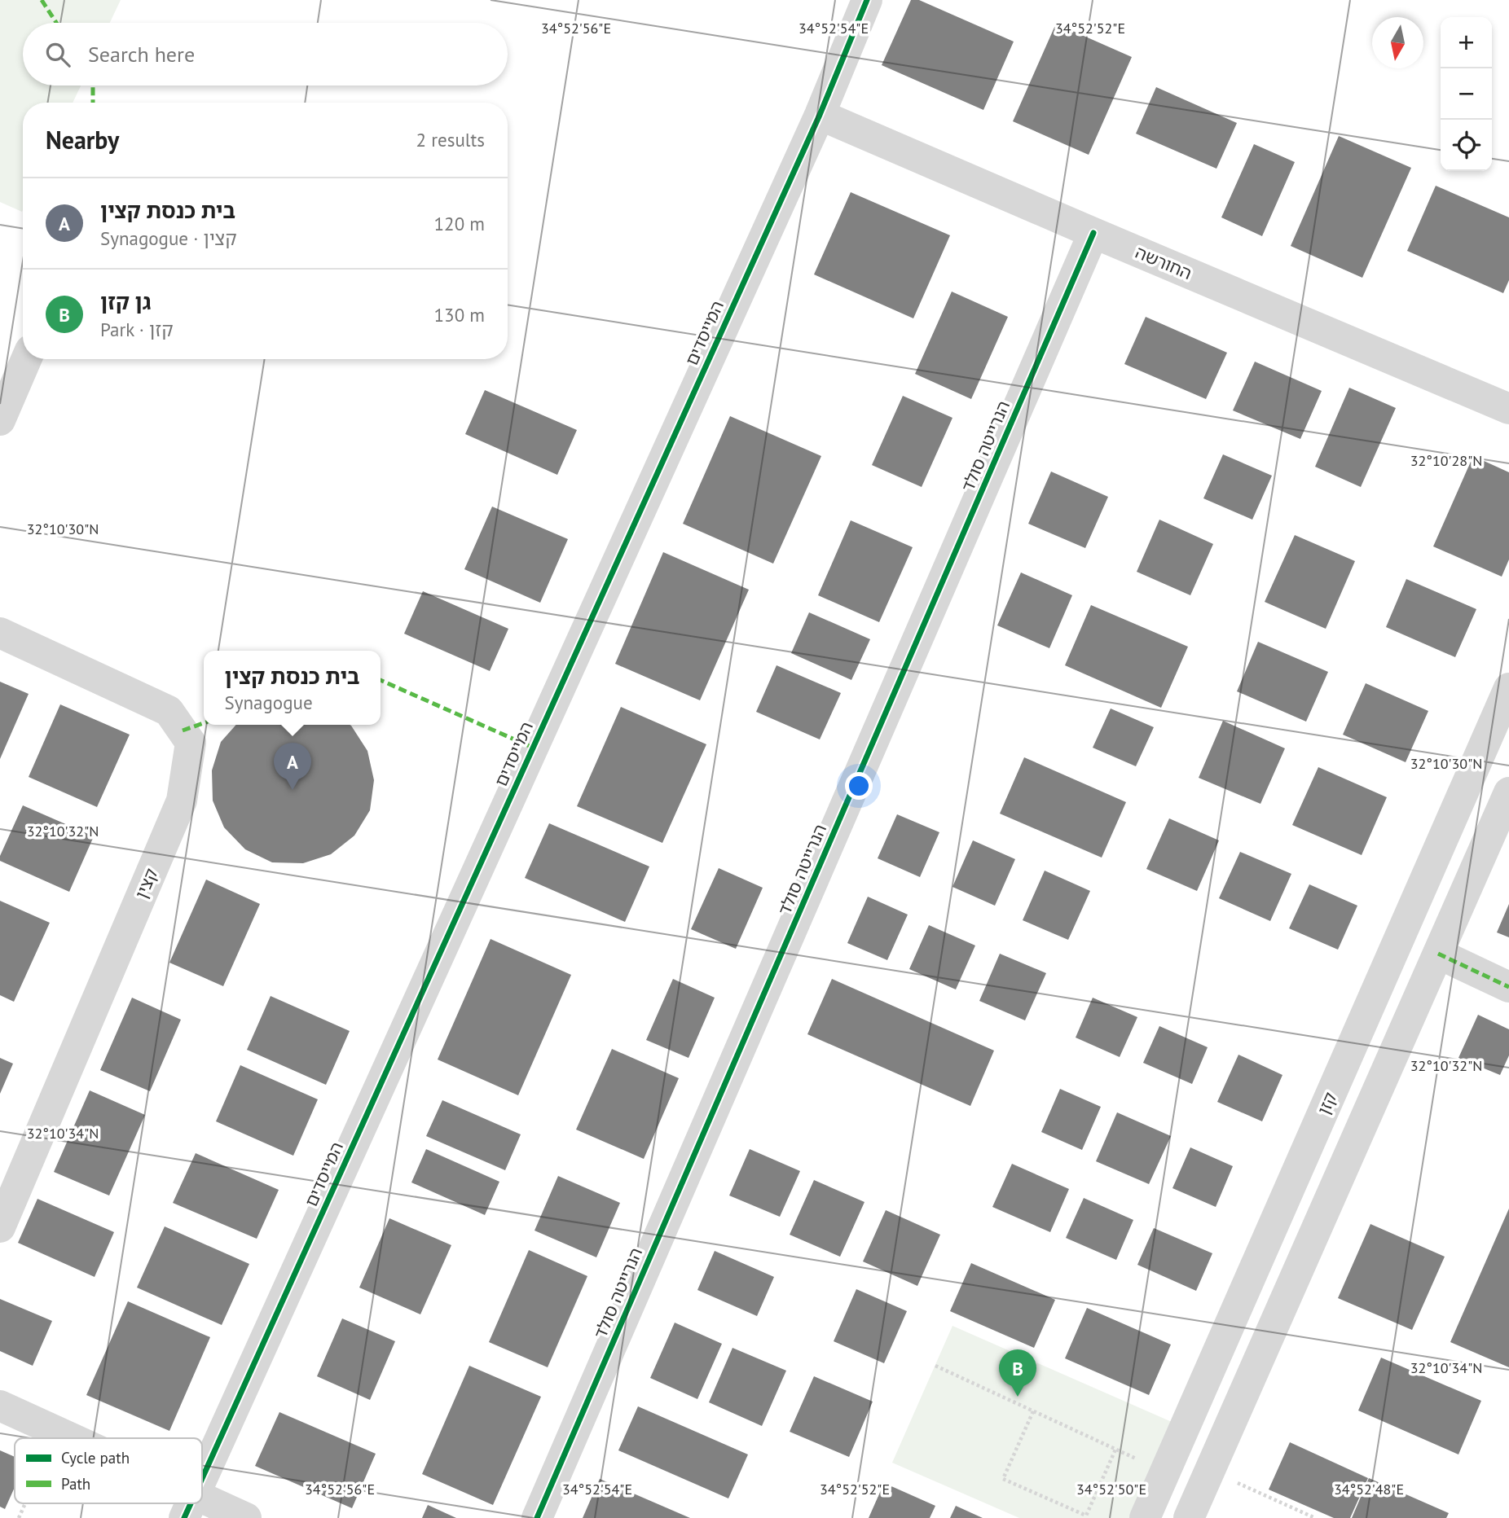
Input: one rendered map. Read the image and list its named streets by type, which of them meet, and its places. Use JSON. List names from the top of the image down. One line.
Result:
{"streets":{"street":["החורשה","המייסדים","הנרייטה סולד","קצין","קזן"]},"crossings":[["החורשה","המייסדים"],["החורשה","הנרייטה סולד"]],"legend":["Cycle path","Path"],"north":"bottom","page":{"map_buttons":["+","−"],"search":"Search here","heading":["Nearby","2 results"],"list":[{"mark":"A","name":"בית כנסת קצין","note":"Synagogue · קצין","value":"120 m"},{"mark":"B","name":"גן קזן","note":"Park · קזן","value":"130 m"}],"popup":["בית כנסת קצין","Synagogue"],"pins":["A","B"]},"coordinates":["34°52'56\"E","34°52'54\"E","34°52'52\"E","32°10'28\"N","32°10'30\"N","32°10'32\"N","32°10'34\"N","34°52'50\"E","34°52'48\"E"]}
